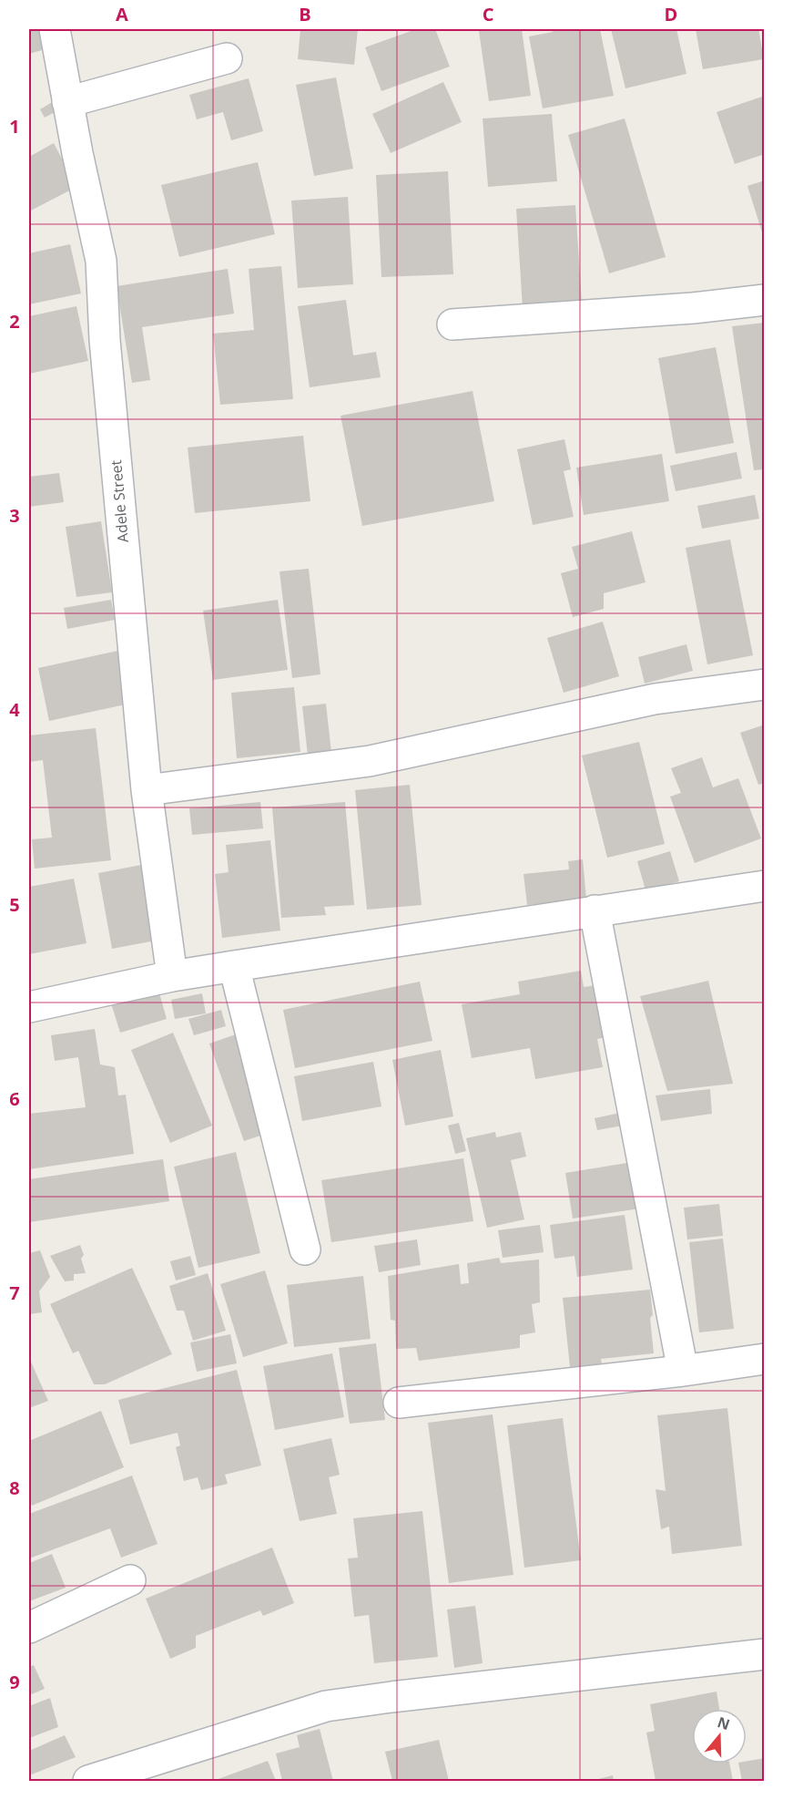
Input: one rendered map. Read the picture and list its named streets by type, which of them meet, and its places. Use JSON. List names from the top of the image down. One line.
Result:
{"streets":{"street":["Adele Street"]},"north":"top","grid":{"columns":["A","B","C","D"],"rows":["1","2","3","4","5","6","7","8","9"]}}
